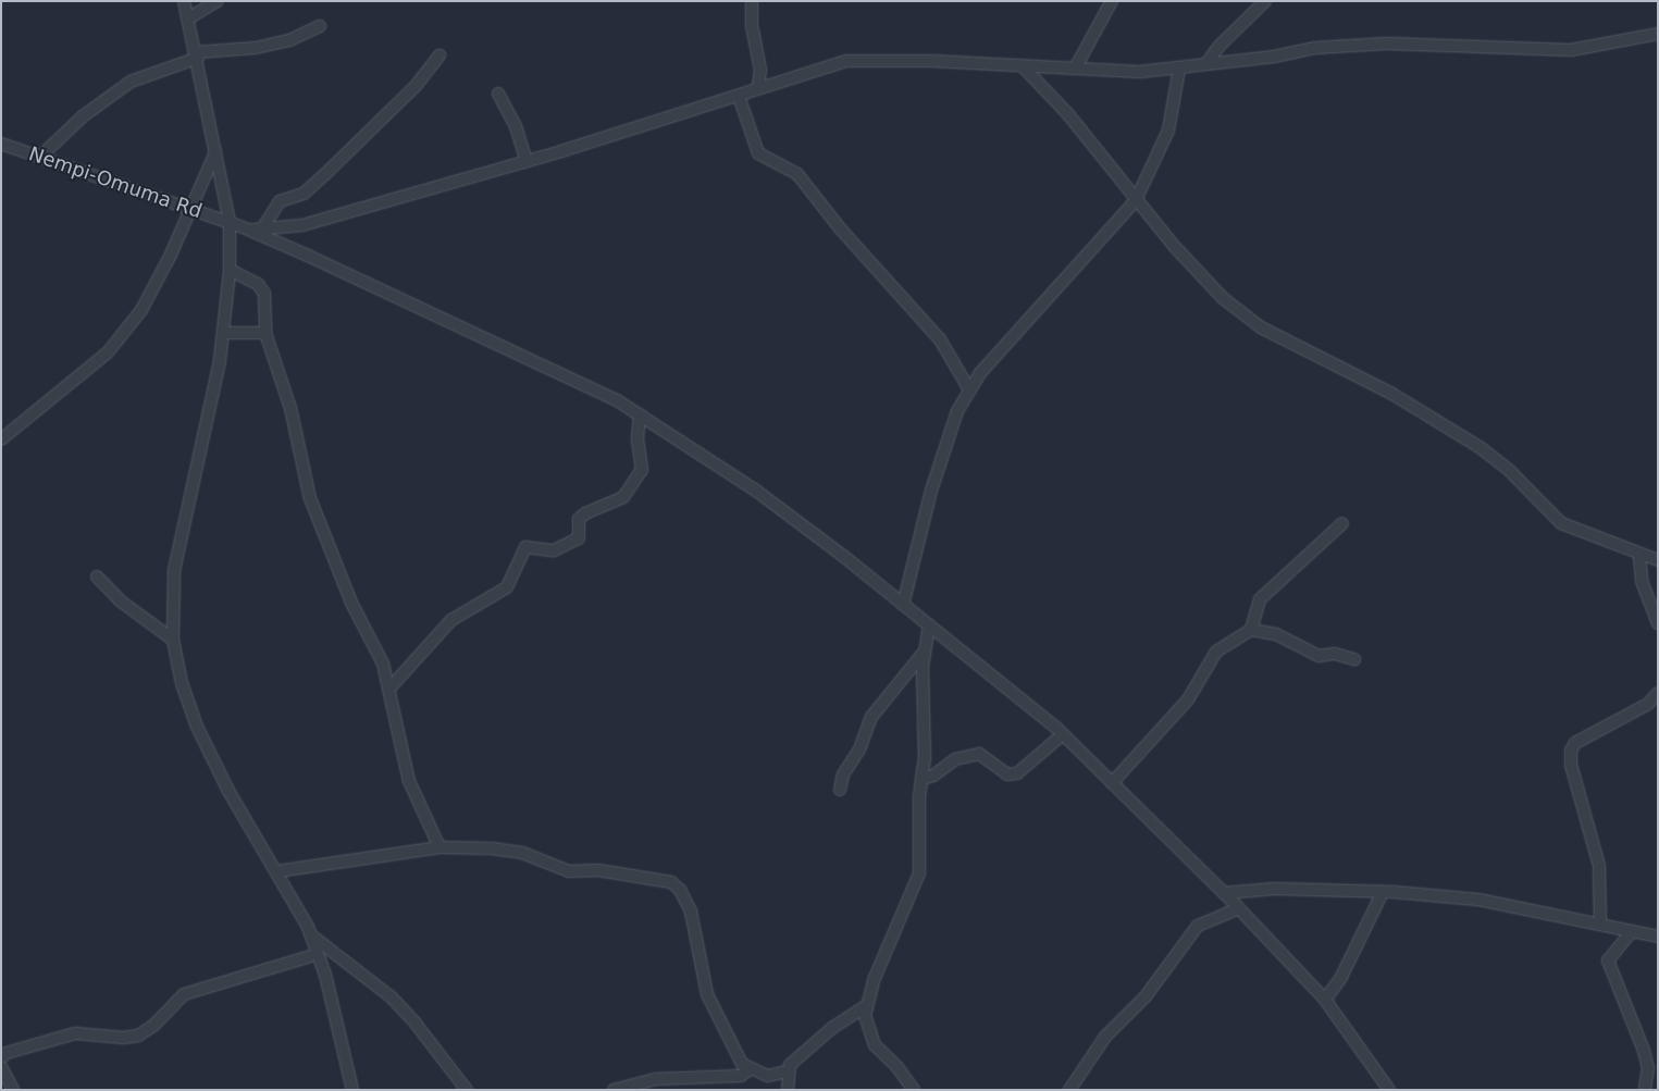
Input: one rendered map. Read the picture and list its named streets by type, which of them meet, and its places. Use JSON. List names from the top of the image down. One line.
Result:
{"streets":{"street":["Nempi-Omuma Rd"]}}
